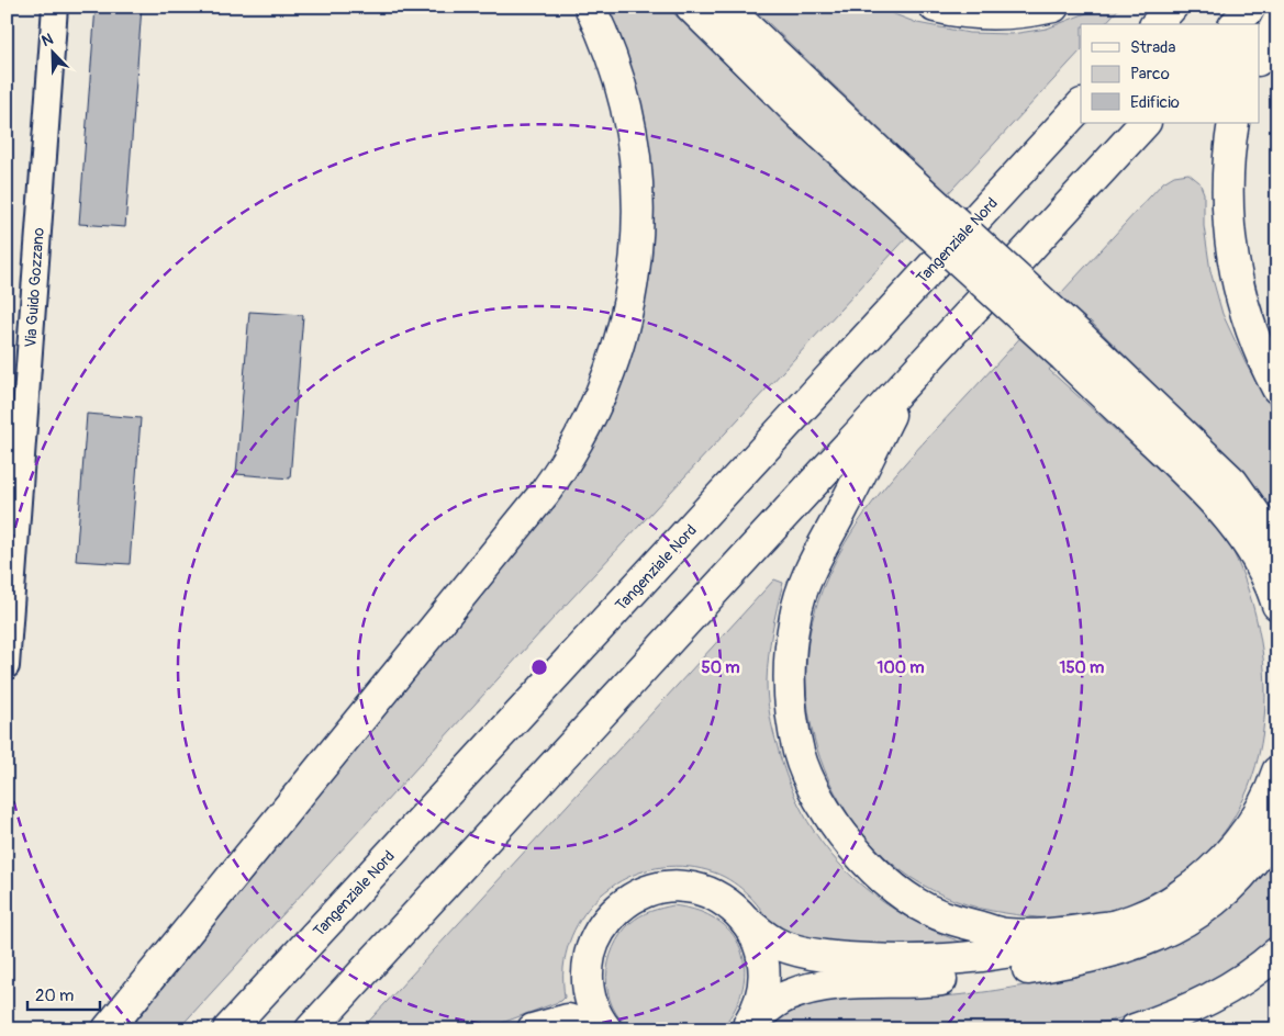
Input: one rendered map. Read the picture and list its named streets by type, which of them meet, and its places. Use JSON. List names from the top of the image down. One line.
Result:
{"streets":{"main road":["Tangenziale Nord"],"street":["Via Guido Gozzano"]},"legend":["Strada","Parco","Edificio"],"scale_bar":"20 m","north":"top left","rings":["50 m","100 m","150 m"]}
